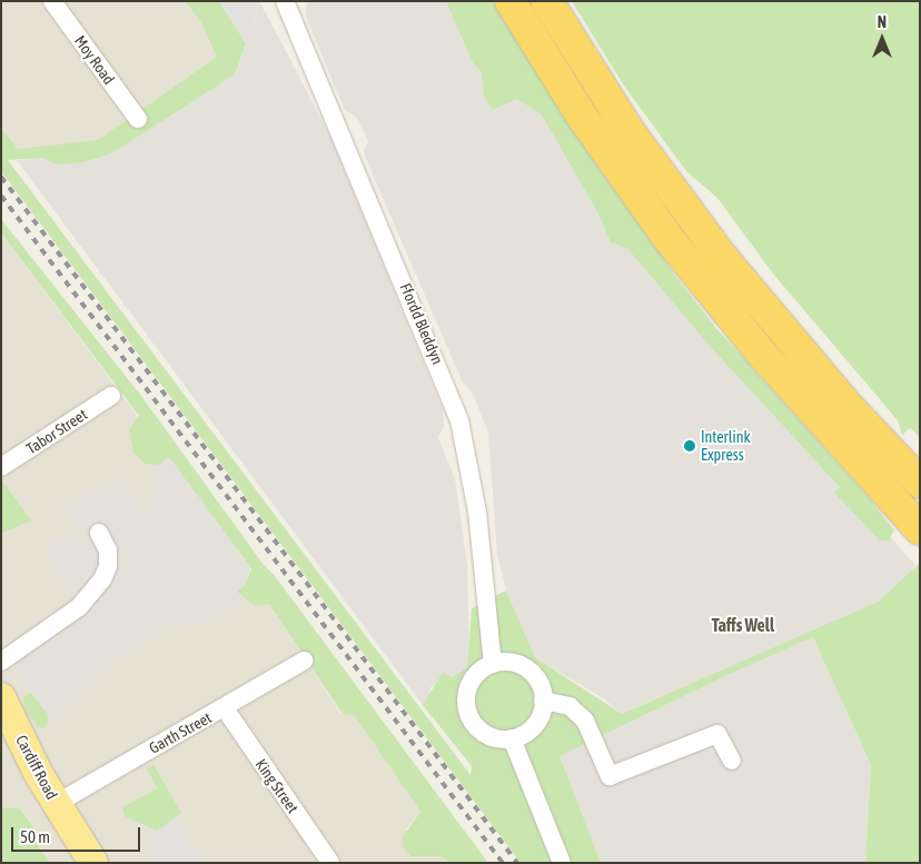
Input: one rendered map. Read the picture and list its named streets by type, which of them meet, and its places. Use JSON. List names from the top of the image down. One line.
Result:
{"streets":{"main road":["Cardiff Road"],"street":["Moy Road","Ffordd Bleddyn","Tabor Street","Garth Street","King Street"]},"crossings":[["Garth Street","Cardiff Road"],["Garth Street","King Street"]],"districts":["Taffs Well"],"places":["Interlink Express"],"scale_bar":"50 m","north":"top"}
